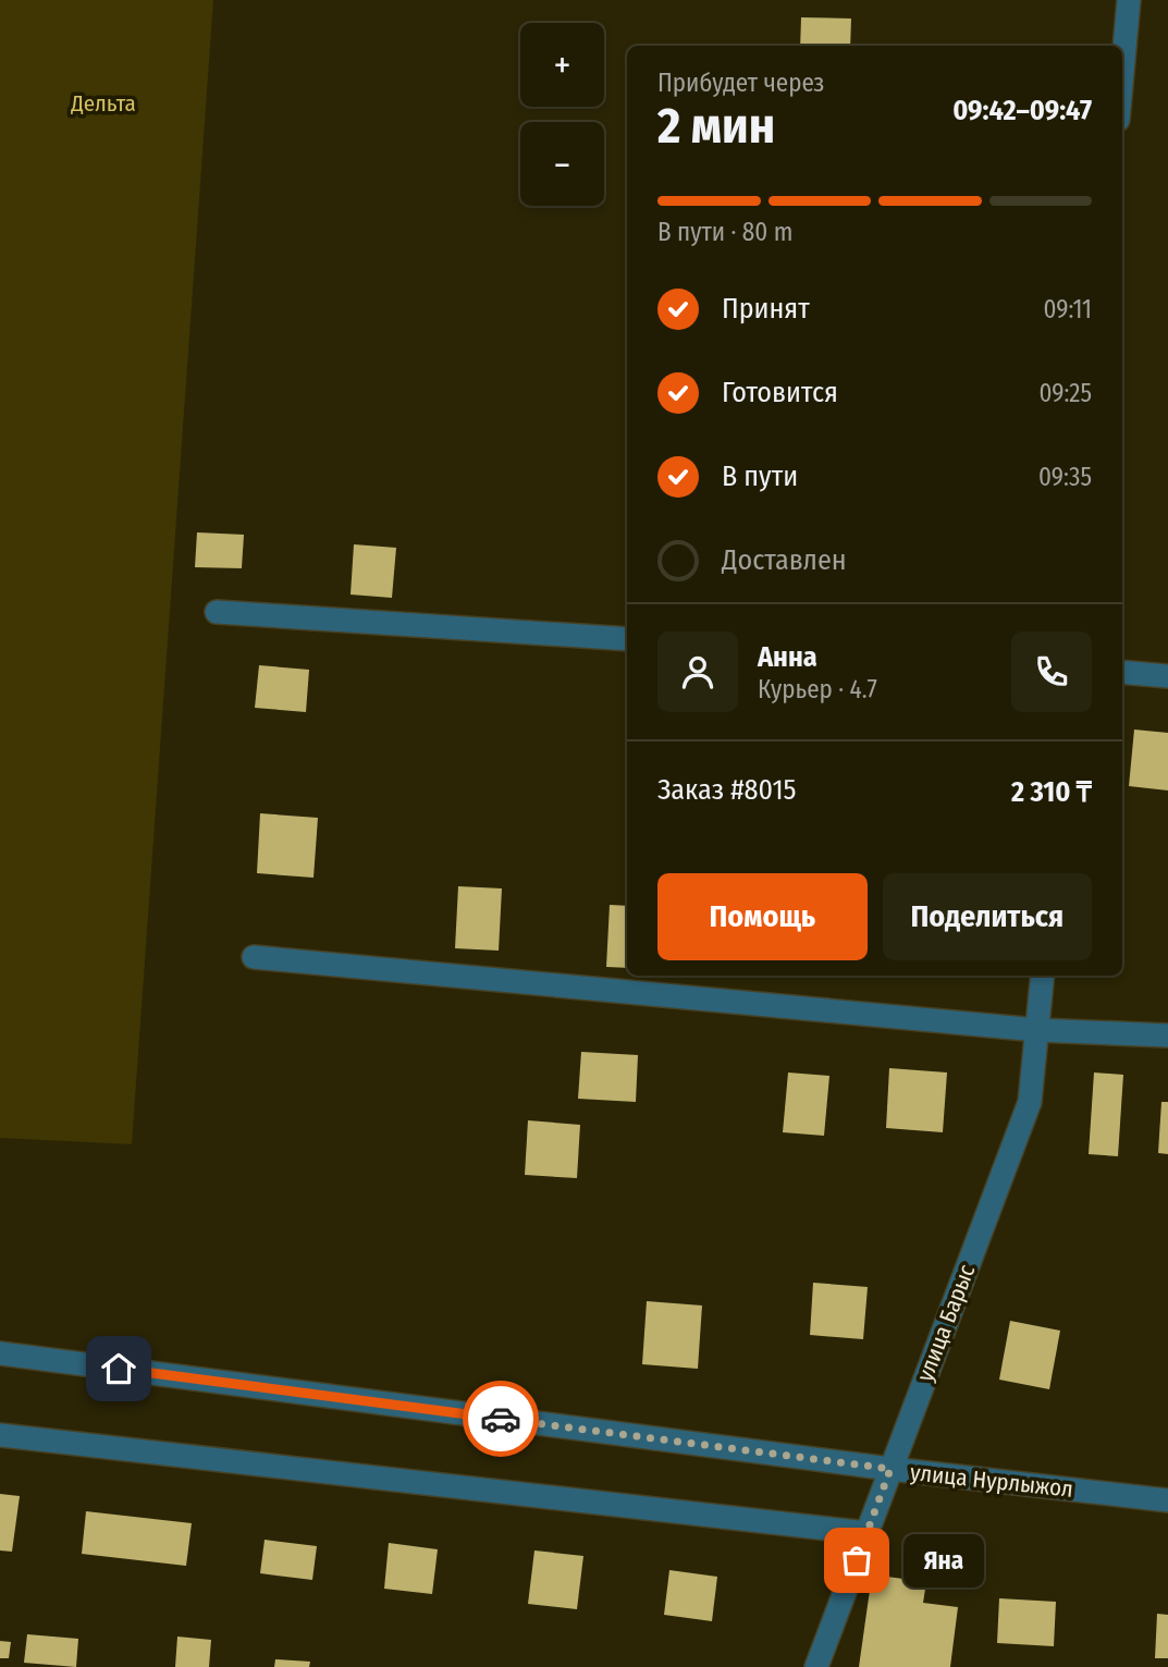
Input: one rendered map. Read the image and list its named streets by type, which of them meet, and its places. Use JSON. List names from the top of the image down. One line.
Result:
{"streets":{"street":["улица Барыс","улица Нурлыжол"]},"crossings":[["улица Барыс","улица Нурлыжол"]],"parks":["Дельта"],"places":["Яна"],"page":{"map_buttons":["+","−"],"heading":["2 мин","Прибудет через","09:42–09:47"],"panel":["Анна","Курьер · 4.7","Заказ #8015","2 310 ₸"],"bar":"В пути · 80 m","list":[["Принят","09:11"],["Готовится","09:25"],["В пути","09:35"],"Доставлен"],"buttons":["Помощь","Поделиться"],"bubble":"Яна"}}
